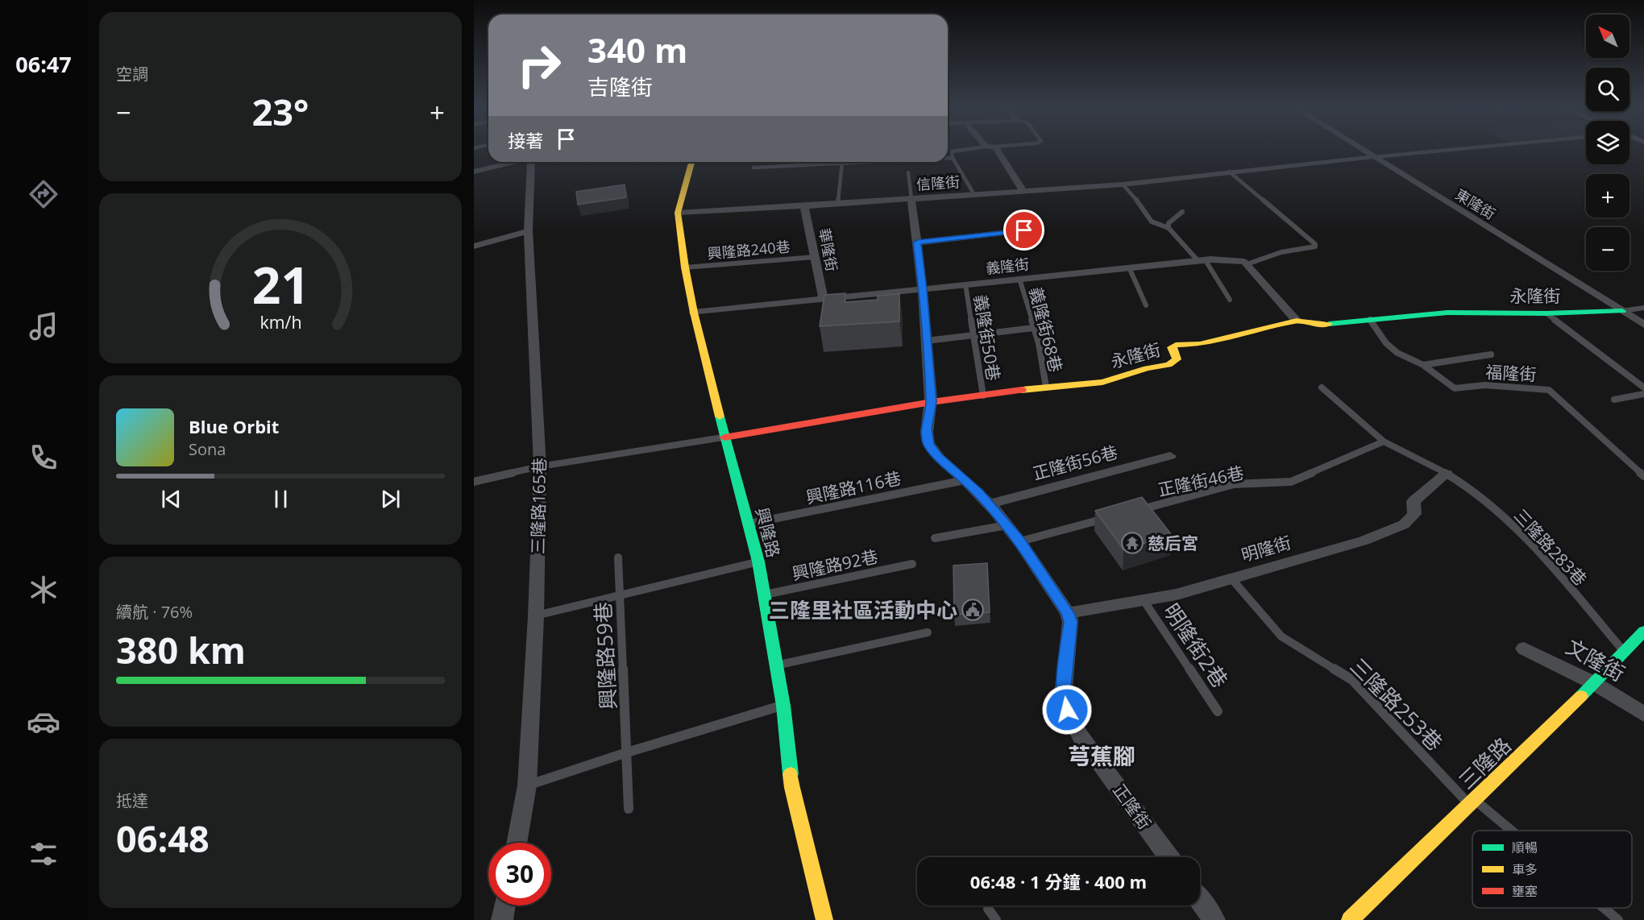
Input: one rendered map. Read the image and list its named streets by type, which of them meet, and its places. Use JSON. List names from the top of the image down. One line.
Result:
{"streets":{"street":["信隆街","東隆街","華隆街","義隆街","永隆街","正隆街56巷","三隆路165巷","興隆路","明隆街","文隆街","三隆路","正隆街"],"lane":["興隆路240巷","義隆街68巷","義隆街50巷","福隆街","正隆街46巷","興隆路116巷","三隆路283巷","興隆路92巷","明隆街2巷","興隆路59巷","三隆路253巷"]},"crossings":[["信隆街","東隆街"],["信隆街","華隆街"],["信隆街","興隆路"],["信隆街","正隆街"],["東隆街","永隆街"],["興隆路240巷","華隆街"],["興隆路240巷","興隆路"],["華隆街","義隆街"],["義隆街","義隆街68巷"],["義隆街","義隆街50巷"],["義隆街","興隆路"],["義隆街","正隆街"],["永隆街","義隆街68巷"],["永隆街","義隆街50巷"],["永隆街","福隆街"],["永隆街","興隆路"],["永隆街","正隆街"],["正隆街56巷","正隆街"],["正隆街46巷","三隆路283巷"],["興隆路116巷","興隆路"],["興隆路116巷","正隆街"],["興隆路","興隆路92巷"],["三隆路283巷","明隆街"],["三隆路283巷","三隆路"],["明隆街","明隆街2巷"],["明隆街","三隆路253巷"],["明隆街","正隆街"],["文隆街","三隆路"],["三隆路253巷","三隆路"]],"districts":["芎蕉腳"],"places":{"temple":["慈后宮"],"public building":["三隆里社區活動中心"]},"legend":["順暢","車多","壅塞"],"north":"top left","page":{"tabs":"06:47","tile":["空調",["續航 · 76%","380 km"],["抵達","06:48"]],"map_buttons":["+","−"],"turn":["340 m","吉隆街"],"heat":["−","23°","+"],"then":"接著","song":["Blue Orbit","Sona"],"limit":"30","trip":"06:48 · 1 分鐘 · 400 m","gauge":["21","km/h"]}}
